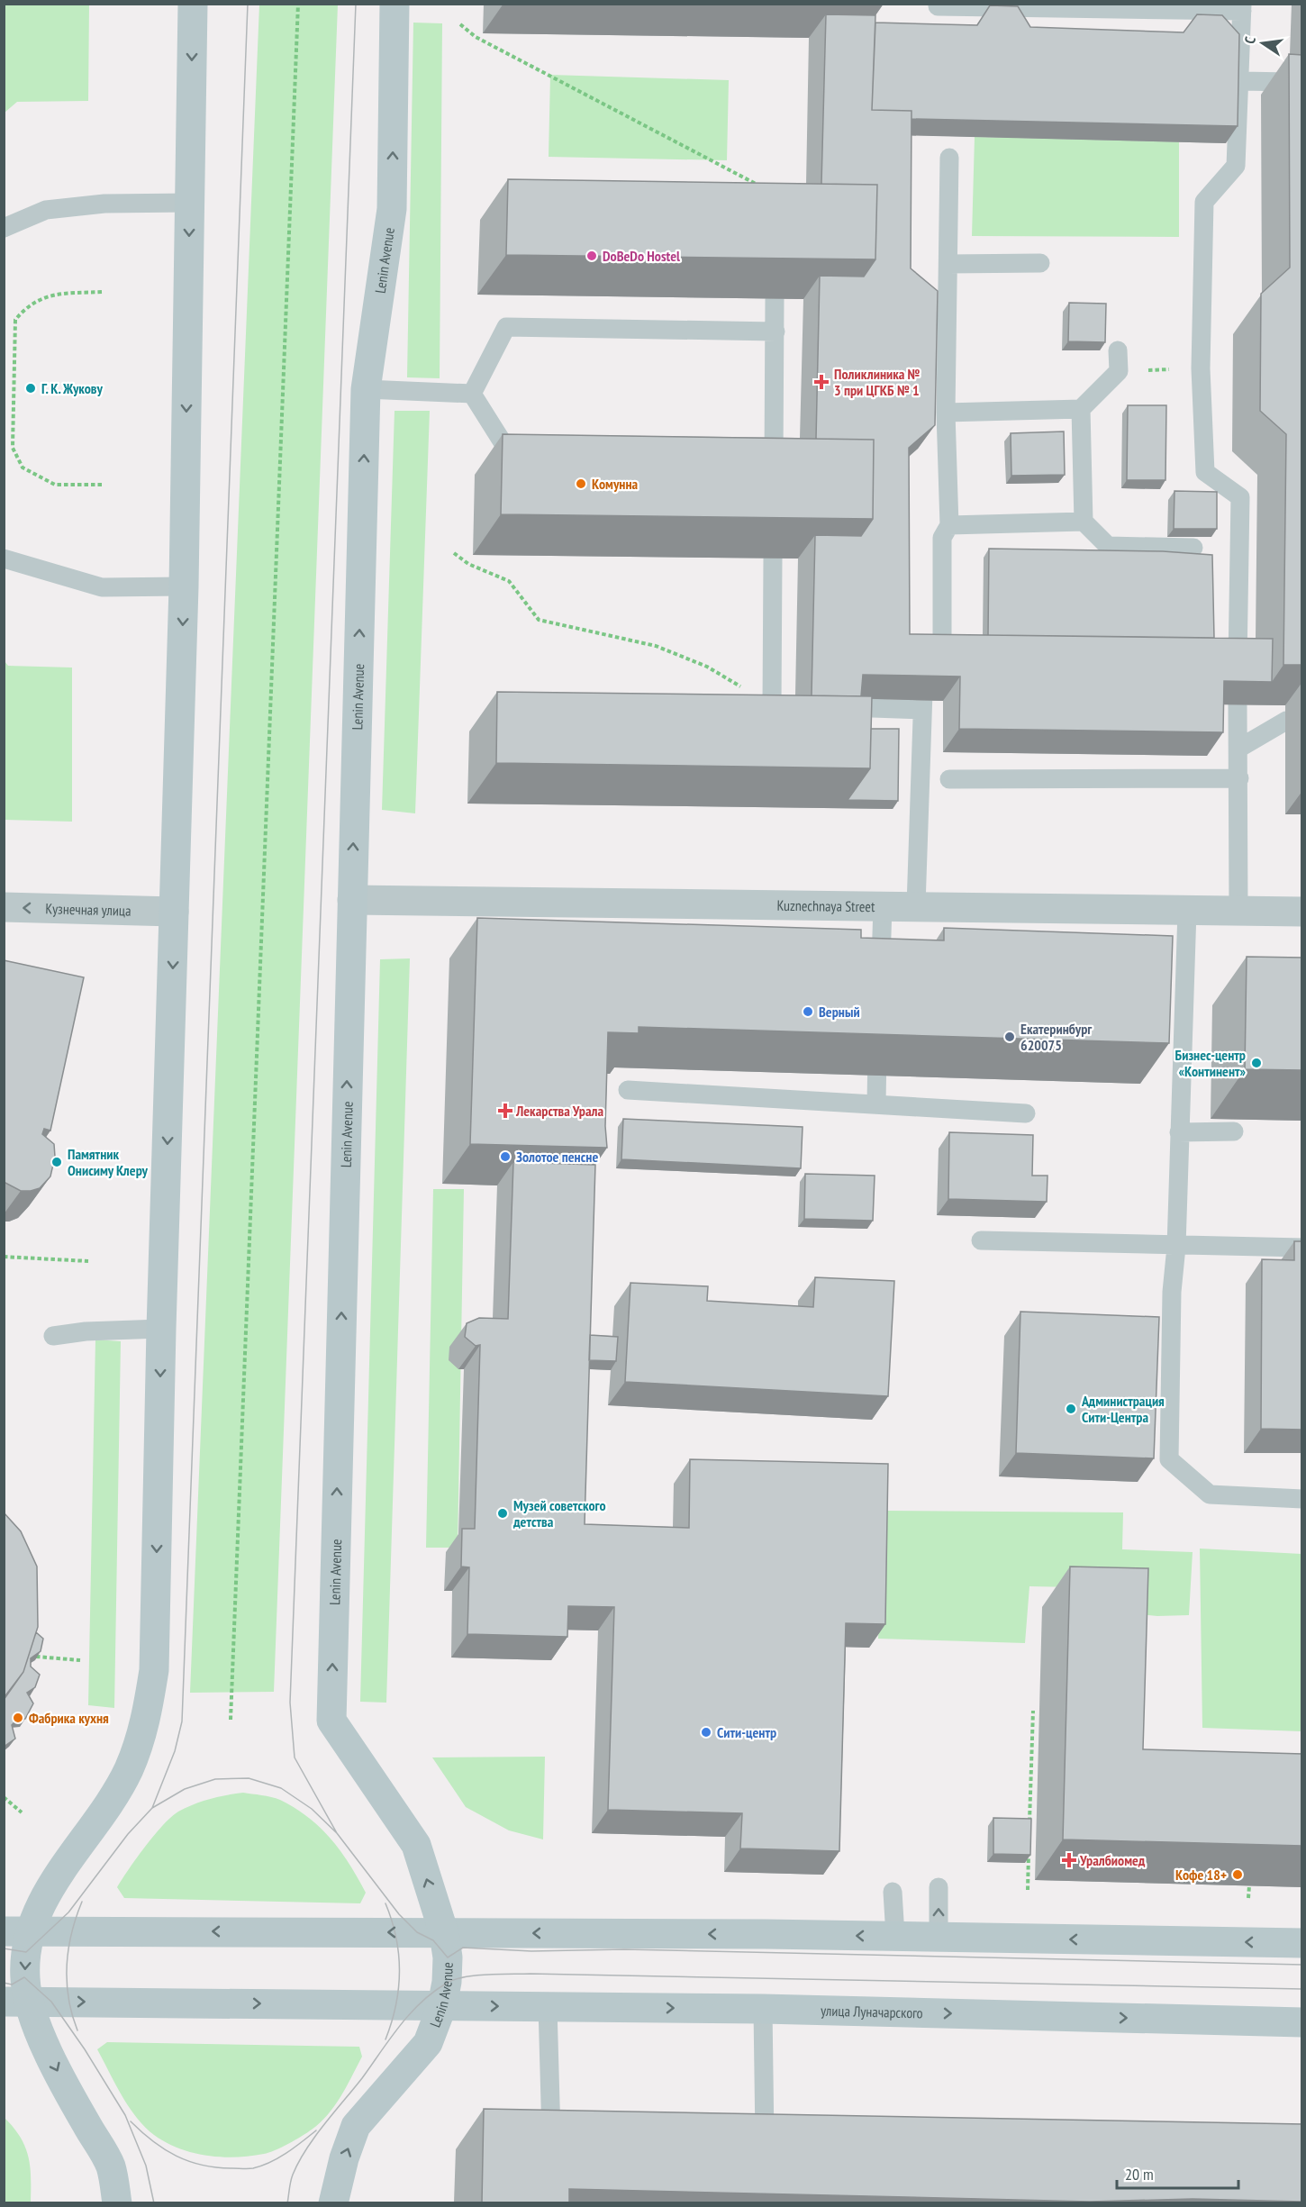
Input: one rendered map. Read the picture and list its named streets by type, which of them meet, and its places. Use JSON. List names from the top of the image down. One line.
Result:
{"streets":{"main road":["Lenin Avenue","улица Луначарского"],"street":["Kuznechnaya Street","Кузнечная улица"]},"crossings":[["Lenin Avenue","Kuznechnaya Street"],["Lenin Avenue","улица Луначарского"]],"one_way":["Кузнечная улица"],"places":{"other":["DoBeDo Hostel","Г. К. Жукову","Комунна","Верный","Екатеринбург 620075","Бизнес-центр «Континент»","Золотое пенсне","Памятник Онисиму Клеру","Администрация Сити-Центра","Музей советского детства","Фабрика кухня","Сити-центр","Кофе 18+"],"health":["Поликлиника № 3 при ЦГКБ № 1","Лекарства Урала","Уралбиомед"]},"scale_bar":"20 m","north":"left"}
